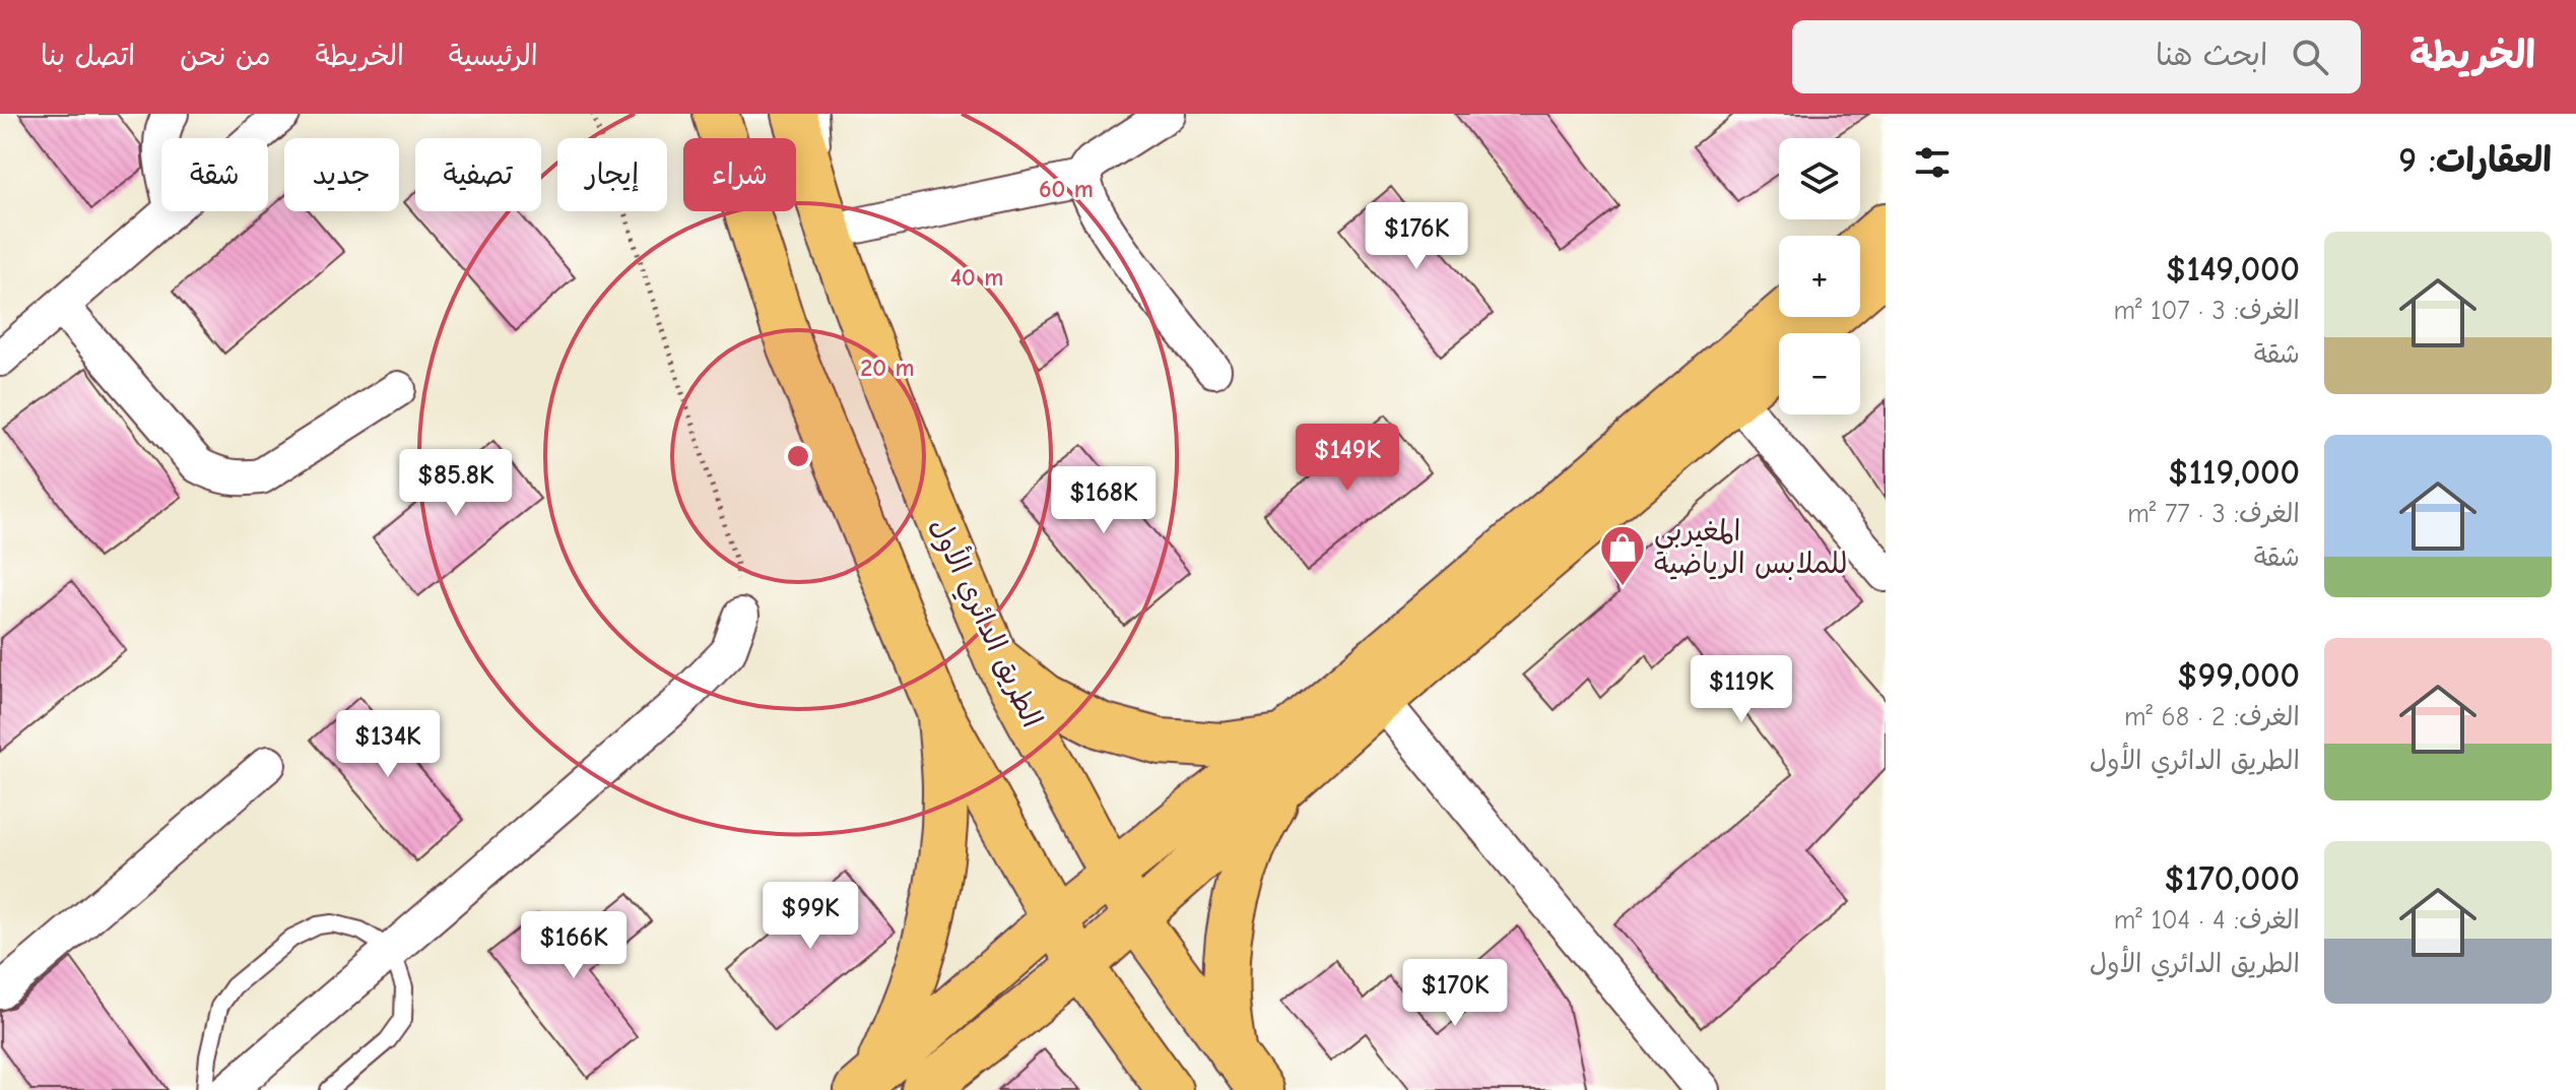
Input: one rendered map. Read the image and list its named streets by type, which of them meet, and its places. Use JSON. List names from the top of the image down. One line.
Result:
{"streets":{"main road":["الطريق الدائري الأول"]},"places":{"shop":["المغيربي للملابس الرياضية"]},"page":{"header":"الخريطة","search":"ابحث هنا","nav":["الرئيسية","الخريطة","من نحن","اتصل بنا"],"heading":"العقارات: 9","map_buttons":["+","−"],"chip":["شراء","إيجار","تصفية","جديد","شقة"],"price":["$176K","$149K","$85.8K","$168K","$119K","$134K","$99K","$166K","$170K"],"list":[{"name":"$149,000","note":"الغرف: 3 · 107 m² · شقة"},{"name":"$119,000","note":"الغرف: 3 · 77 m² · شقة"},{"name":"$99,000","note":"الغرف: 2 · 68 m² · الطريق الدائري الأول"},{"name":"$170,000","note":"الغرف: 4 · 104 m² · الطريق الدائري الأول"}]},"rings":["60 m","40 m","20 m"]}
